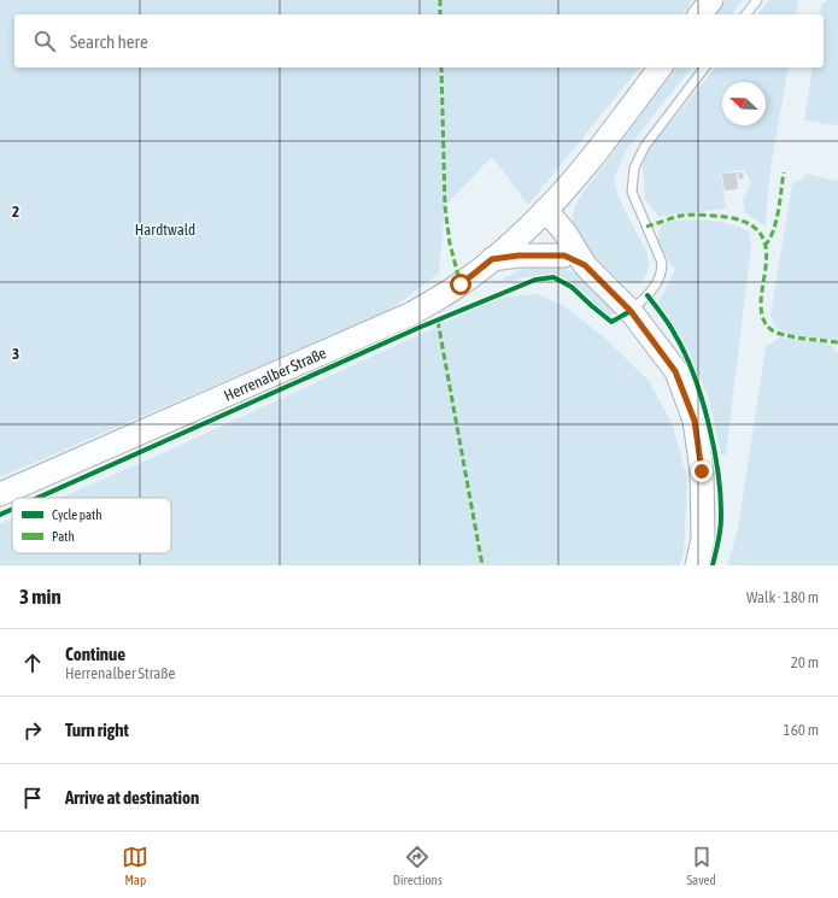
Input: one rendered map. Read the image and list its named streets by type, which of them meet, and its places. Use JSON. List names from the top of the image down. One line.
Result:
{"streets":{"main road":["Herrenalber Straße"]},"parks":["Hardtwald"],"legend":["Cycle path","Path"],"north":"top left","page":{"search":"Search here","heading":["3 min","Walk · 180 m"],"list":[["Continue","Herrenalber Straße","20 m"],["Turn right","160 m"],"Arrive at destination"],"nav":["Map","Directions","Saved"]},"grid":{"rows":["2","3"]}}
